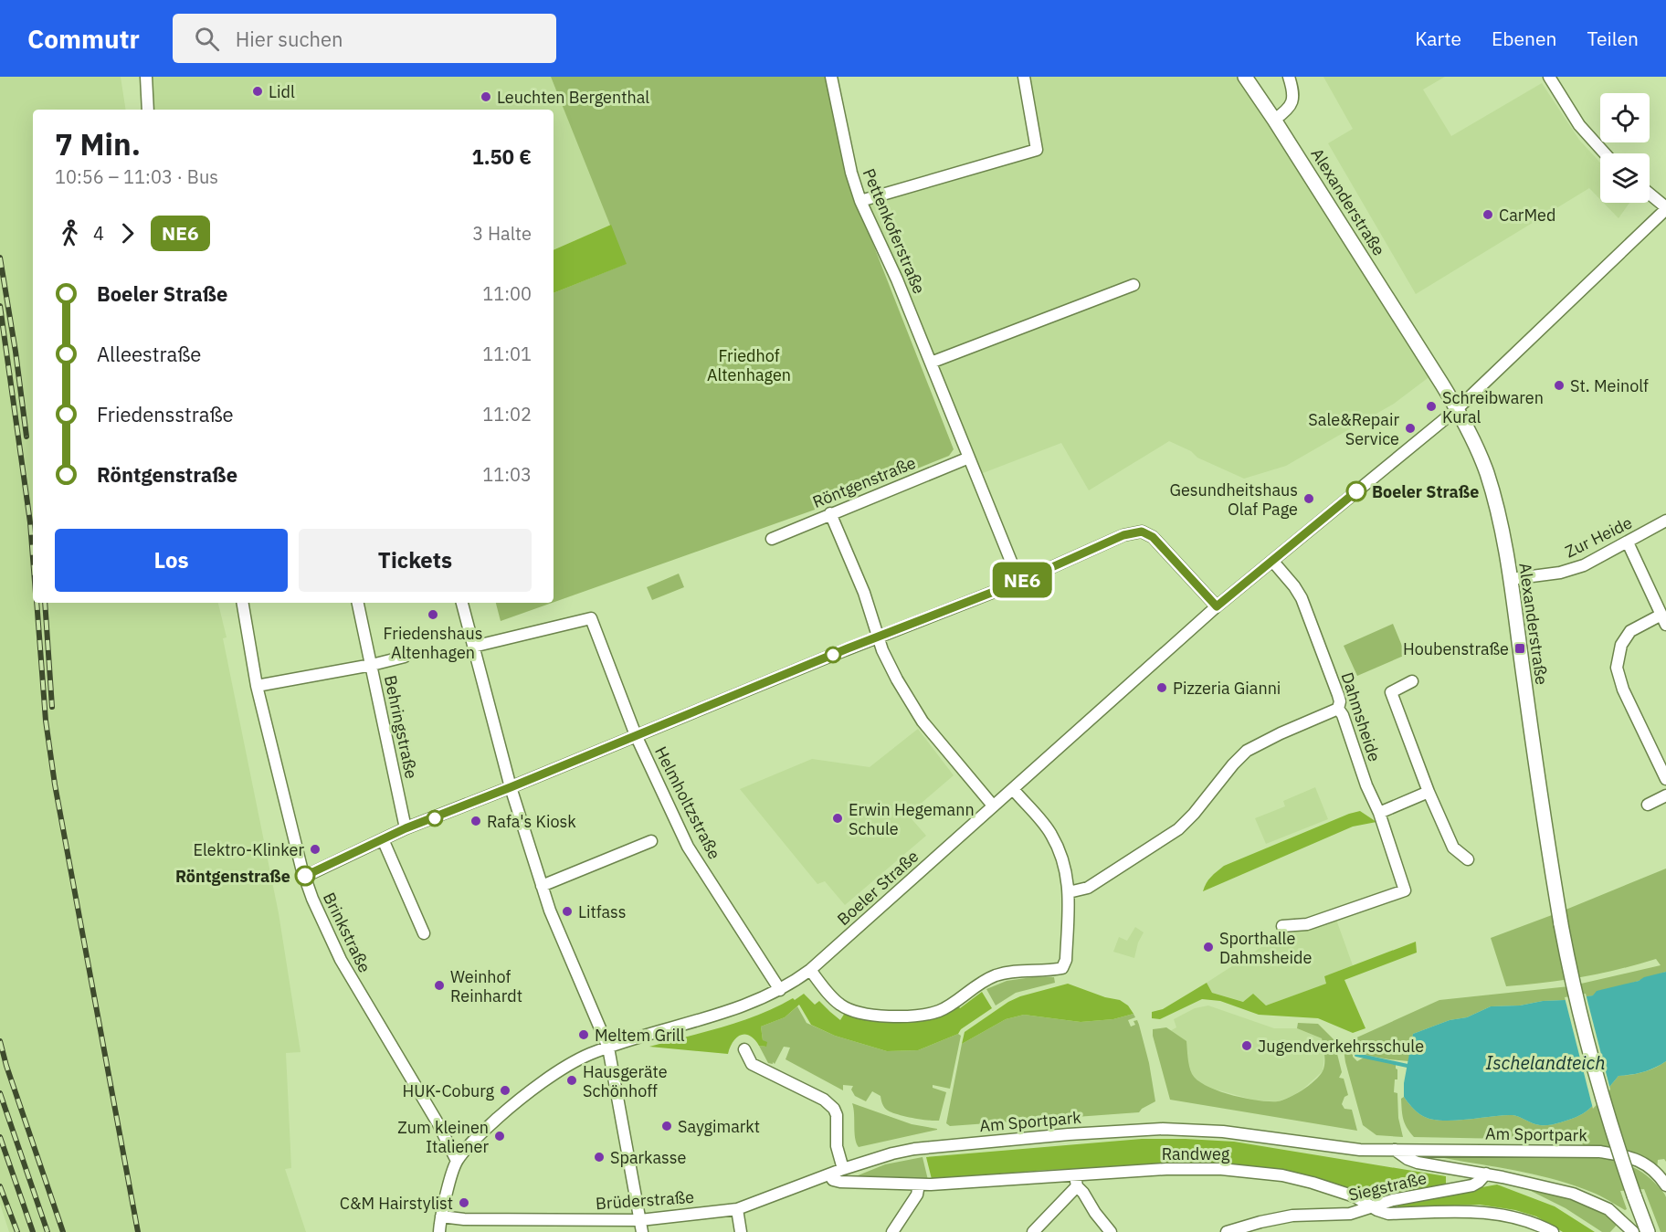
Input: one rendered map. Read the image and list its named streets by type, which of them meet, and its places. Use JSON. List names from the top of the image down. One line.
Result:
{"streets":{"main road":["Alexanderstraße"],"street":["Pettenkoferstraße","Röntgenstraße","Zur Heide","Dahmsheide","Behringstraße","Helmholtzstraße","Boeler Straße","Brinkstraße","Am Sportpark","Randweg","Siegstraße","Brüderstraße"]},"crossings":[["Alexanderstraße","Zur Heide"],["Alexanderstraße","Boeler Straße"],["Pettenkoferstraße","Röntgenstraße"],["Dahmsheide","Boeler Straße"],["Helmholtzstraße","Boeler Straße"],["Boeler Straße","Brinkstraße"],["Am Sportpark","Siegstraße"],["Am Sportpark","Brüderstraße"],["Randweg","Siegstraße"],["Randweg","Brüderstraße"]],"water":["Ischelandteich"],"parks":["Friedhof Altenhagen"],"places":{"other":["Lidl","Leuchten Bergenthal","CarMed","St. Meinolf","Schreibwaren Kural","Sale&Repair Service","Boeler Straße","Gesundheitshaus Olaf Page","Friedenshaus Altenhagen","Pizzeria Gianni","Erwin Hegemann Schule","Rafa's Kiosk","Elektro-Klinker","Röntgenstraße","Litfass","Sporthalle Dahmsheide","Weinhof Reinhardt","Meltem Grill","Jugendverkehrsschule","Hausgeräte Schönhoff","HUK-Coburg","Saygimarkt","Zum kleinen Italiener","Sparkasse","C&M Hairstylist"],"transit":["Houbenstraße"]},"lines":["bus line NE6"],"page":{"header":"Commutr","search":"Hier suchen","nav":["Karte","Ebenen","Teilen"],"on_map":"NE6","heading":["7 Min.","10:56 – 11:03 · Bus","1.50 €"],"legs":["4","NE6","3 Halte"],"list":[{"name":"Boeler Straße","value":"11:00"},{"name":"Alleestraße","value":"11:01"},{"name":"Friedensstraße","value":"11:02"},{"name":"Röntgenstraße","value":"11:03"}],"buttons":["Los","Tickets"]}}
